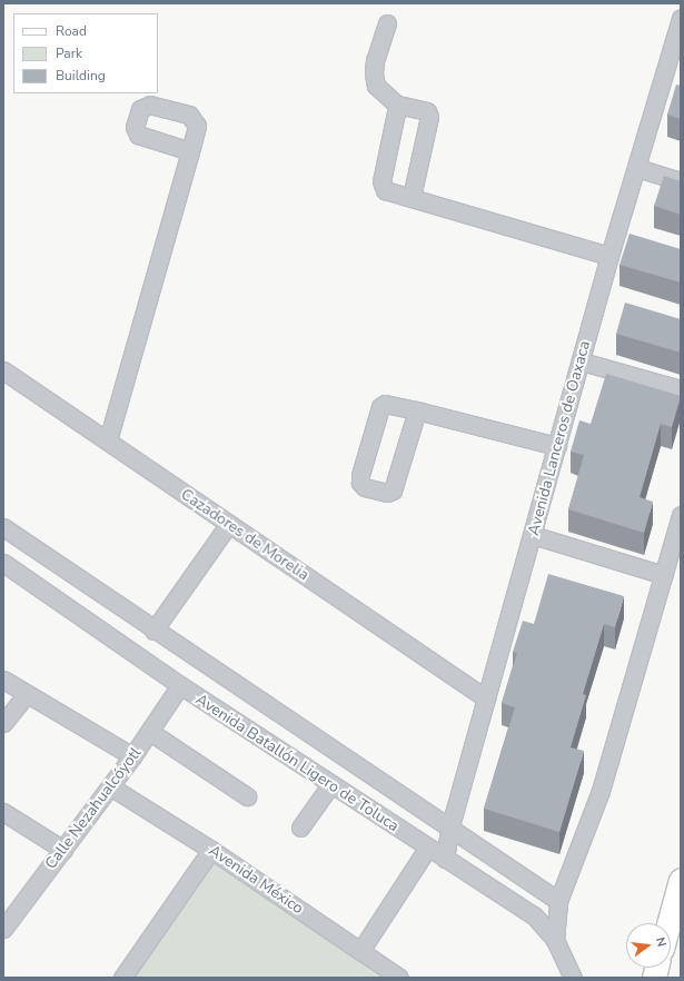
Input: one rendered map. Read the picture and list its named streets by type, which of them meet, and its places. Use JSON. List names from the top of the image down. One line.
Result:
{"streets":{"street":["Avenida Lanceros de Oaxaca","Cazadores de Morelia","Avenida Batallón Ligero de Toluca","Calle Nezahualcóyotl","Avenida México"]},"crossings":[["Avenida Lanceros de Oaxaca","Cazadores de Morelia"],["Avenida Lanceros de Oaxaca","Avenida Batallón Ligero de Toluca"],["Avenida Batallón Ligero de Toluca","Calle Nezahualcóyotl"],["Calle Nezahualcóyotl","Avenida México"]],"legend":["Road","Park","Building"],"north":"right"}
